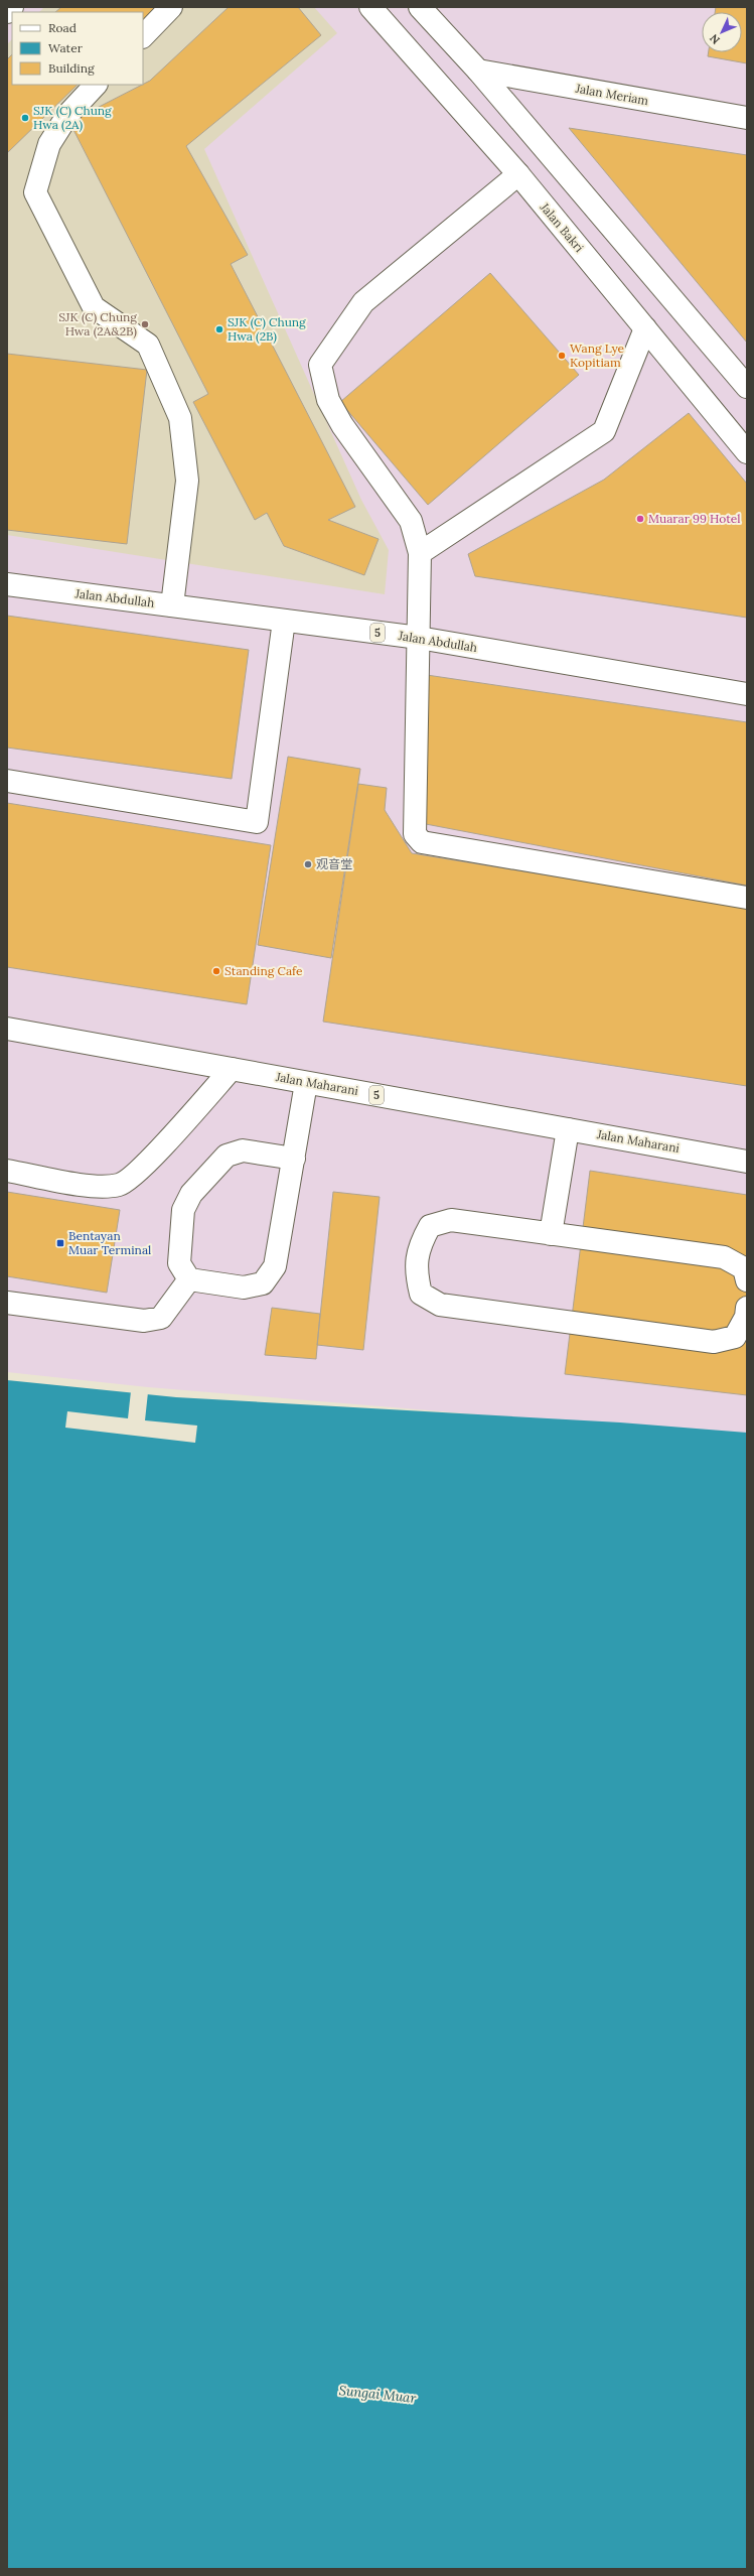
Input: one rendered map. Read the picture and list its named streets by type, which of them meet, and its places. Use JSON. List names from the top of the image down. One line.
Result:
{"streets":{"main road":["Jalan Meriam","Jalan Bakri","Jalan Abdullah","5","Jalan Maharani"]},"water":["Sungai Muar"],"places":{"other":["SJK (C) Chung Hwa (2A)","SJK (C) Chung Hwa (2A&2B)","SJK (C) Chung Hwa (2B)","Wang Lye Kopitiam","Muarar 99 Hotel","观音堂","Standing Cafe"],"transit":["Bentayan Muar Terminal"]},"legend":["Road","Water","Building"],"north":"bottom left"}
